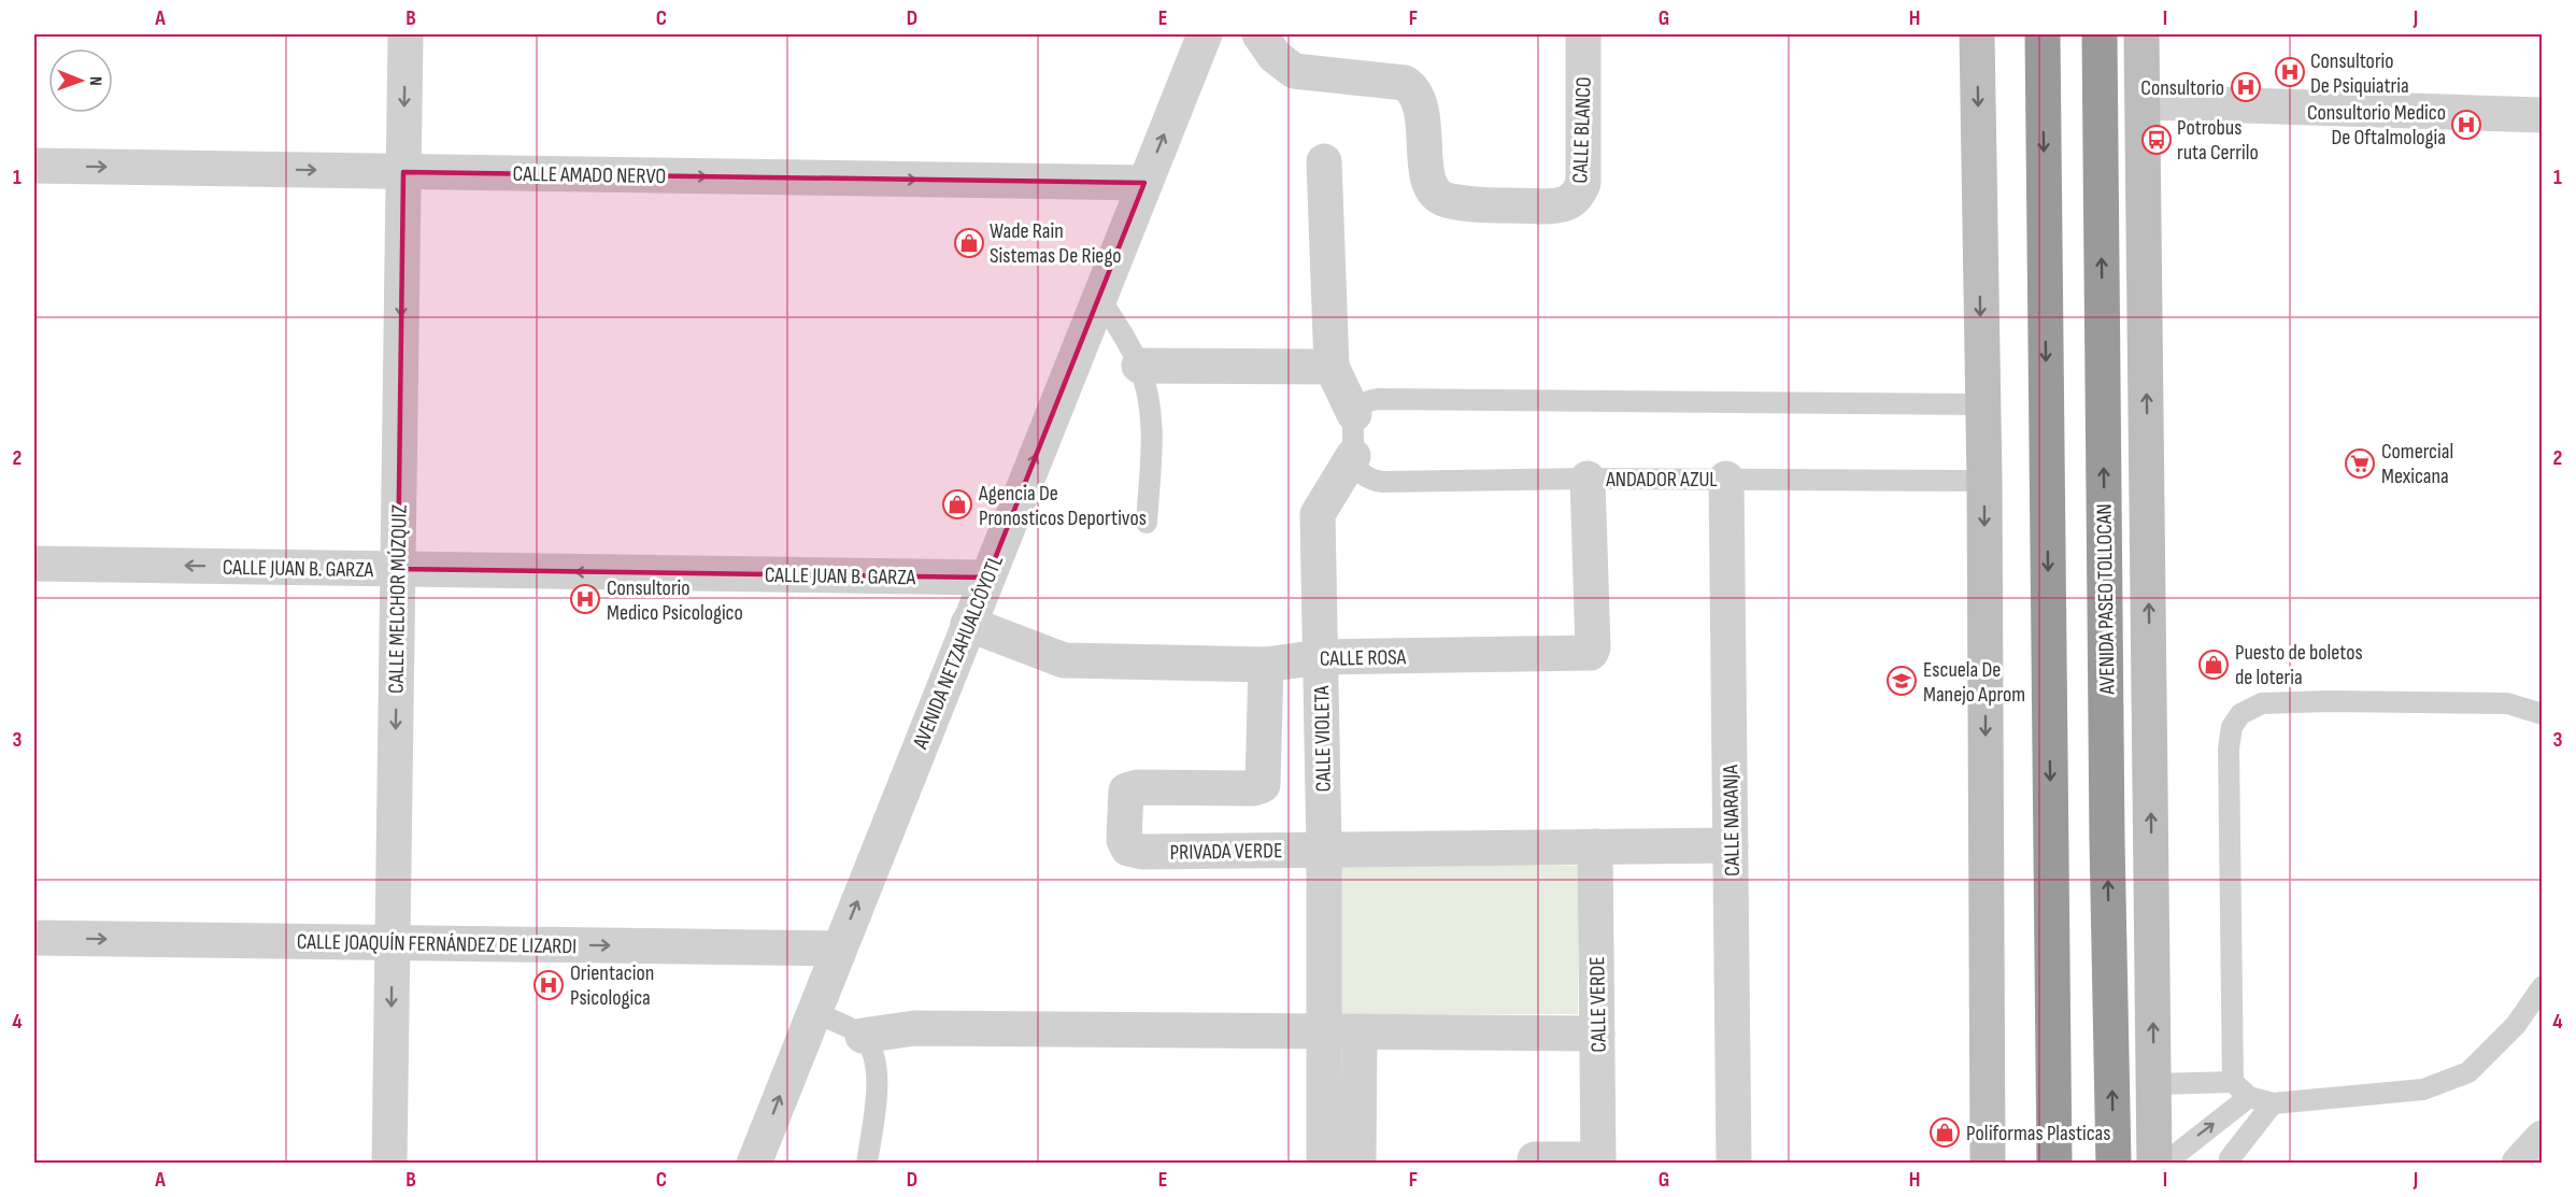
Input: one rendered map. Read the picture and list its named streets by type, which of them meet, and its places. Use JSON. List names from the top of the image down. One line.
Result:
{"streets":{"highway":["AVENIDA PASEO TOLLOCAN"],"street":["CALLE BLANCO","CALLE AMADO NERVO","CALLE JUAN B. GARZA","CALLE MELCHOR MÚZQUIZ","AVENIDA NETZAHUALCÓYOTL","CALLE ROSA","CALLE VIOLETA","CALLE NARANJA","PRIVADA VERDE","CALLE JOAQUÍN FERNÁNDEZ DE LIZARDI","CALLE VERDE"],"lane":["ANDADOR AZUL"]},"crossings":[["CALLE AMADO NERVO","CALLE MELCHOR MÚZQUIZ"],["CALLE AMADO NERVO","AVENIDA NETZAHUALCÓYOTL"],["ANDADOR AZUL","CALLE ROSA"],["ANDADOR AZUL","CALLE VIOLETA"],["ANDADOR AZUL","CALLE NARANJA"],["CALLE JUAN B. GARZA","CALLE MELCHOR MÚZQUIZ"],["CALLE JUAN B. GARZA","AVENIDA NETZAHUALCÓYOTL"],["CALLE MELCHOR MÚZQUIZ","CALLE JOAQUÍN FERNÁNDEZ DE LIZARDI"],["AVENIDA NETZAHUALCÓYOTL","CALLE ROSA"],["AVENIDA NETZAHUALCÓYOTL","CALLE JOAQUÍN FERNÁNDEZ DE LIZARDI"],["CALLE ROSA","CALLE VIOLETA"],["CALLE ROSA","PRIVADA VERDE"],["CALLE VIOLETA","PRIVADA VERDE"]],"one_way":["CALLE AMADO NERVO","CALLE JUAN B. GARZA","CALLE MELCHOR MÚZQUIZ","AVENIDA NETZAHUALCÓYOTL","CALLE JOAQUÍN FERNÁNDEZ DE LIZARDI"],"places":{"hospital":["Consultorio De Psiquiatria","Consultorio","Consultorio Medico De Oftalmologia","Consultorio Medico Psicologico","Orientacion Psicologica"],"bus stop":["Potrobus ruta Cerrilo"],"shop":["Wade Rain Sistemas De Riego","Agencia De Pronosticos Deportivos","Puesto de boletos de loteria","Poliformas Plasticas"],"supermarket":["Comercial Mexicana"],"school or university":["Escuela De Manejo Aprom"]},"north":"right","grid":{"columns":["A","B","C","D","E","F","G","H","I","J"],"rows":["1","2","3","4"]}}
